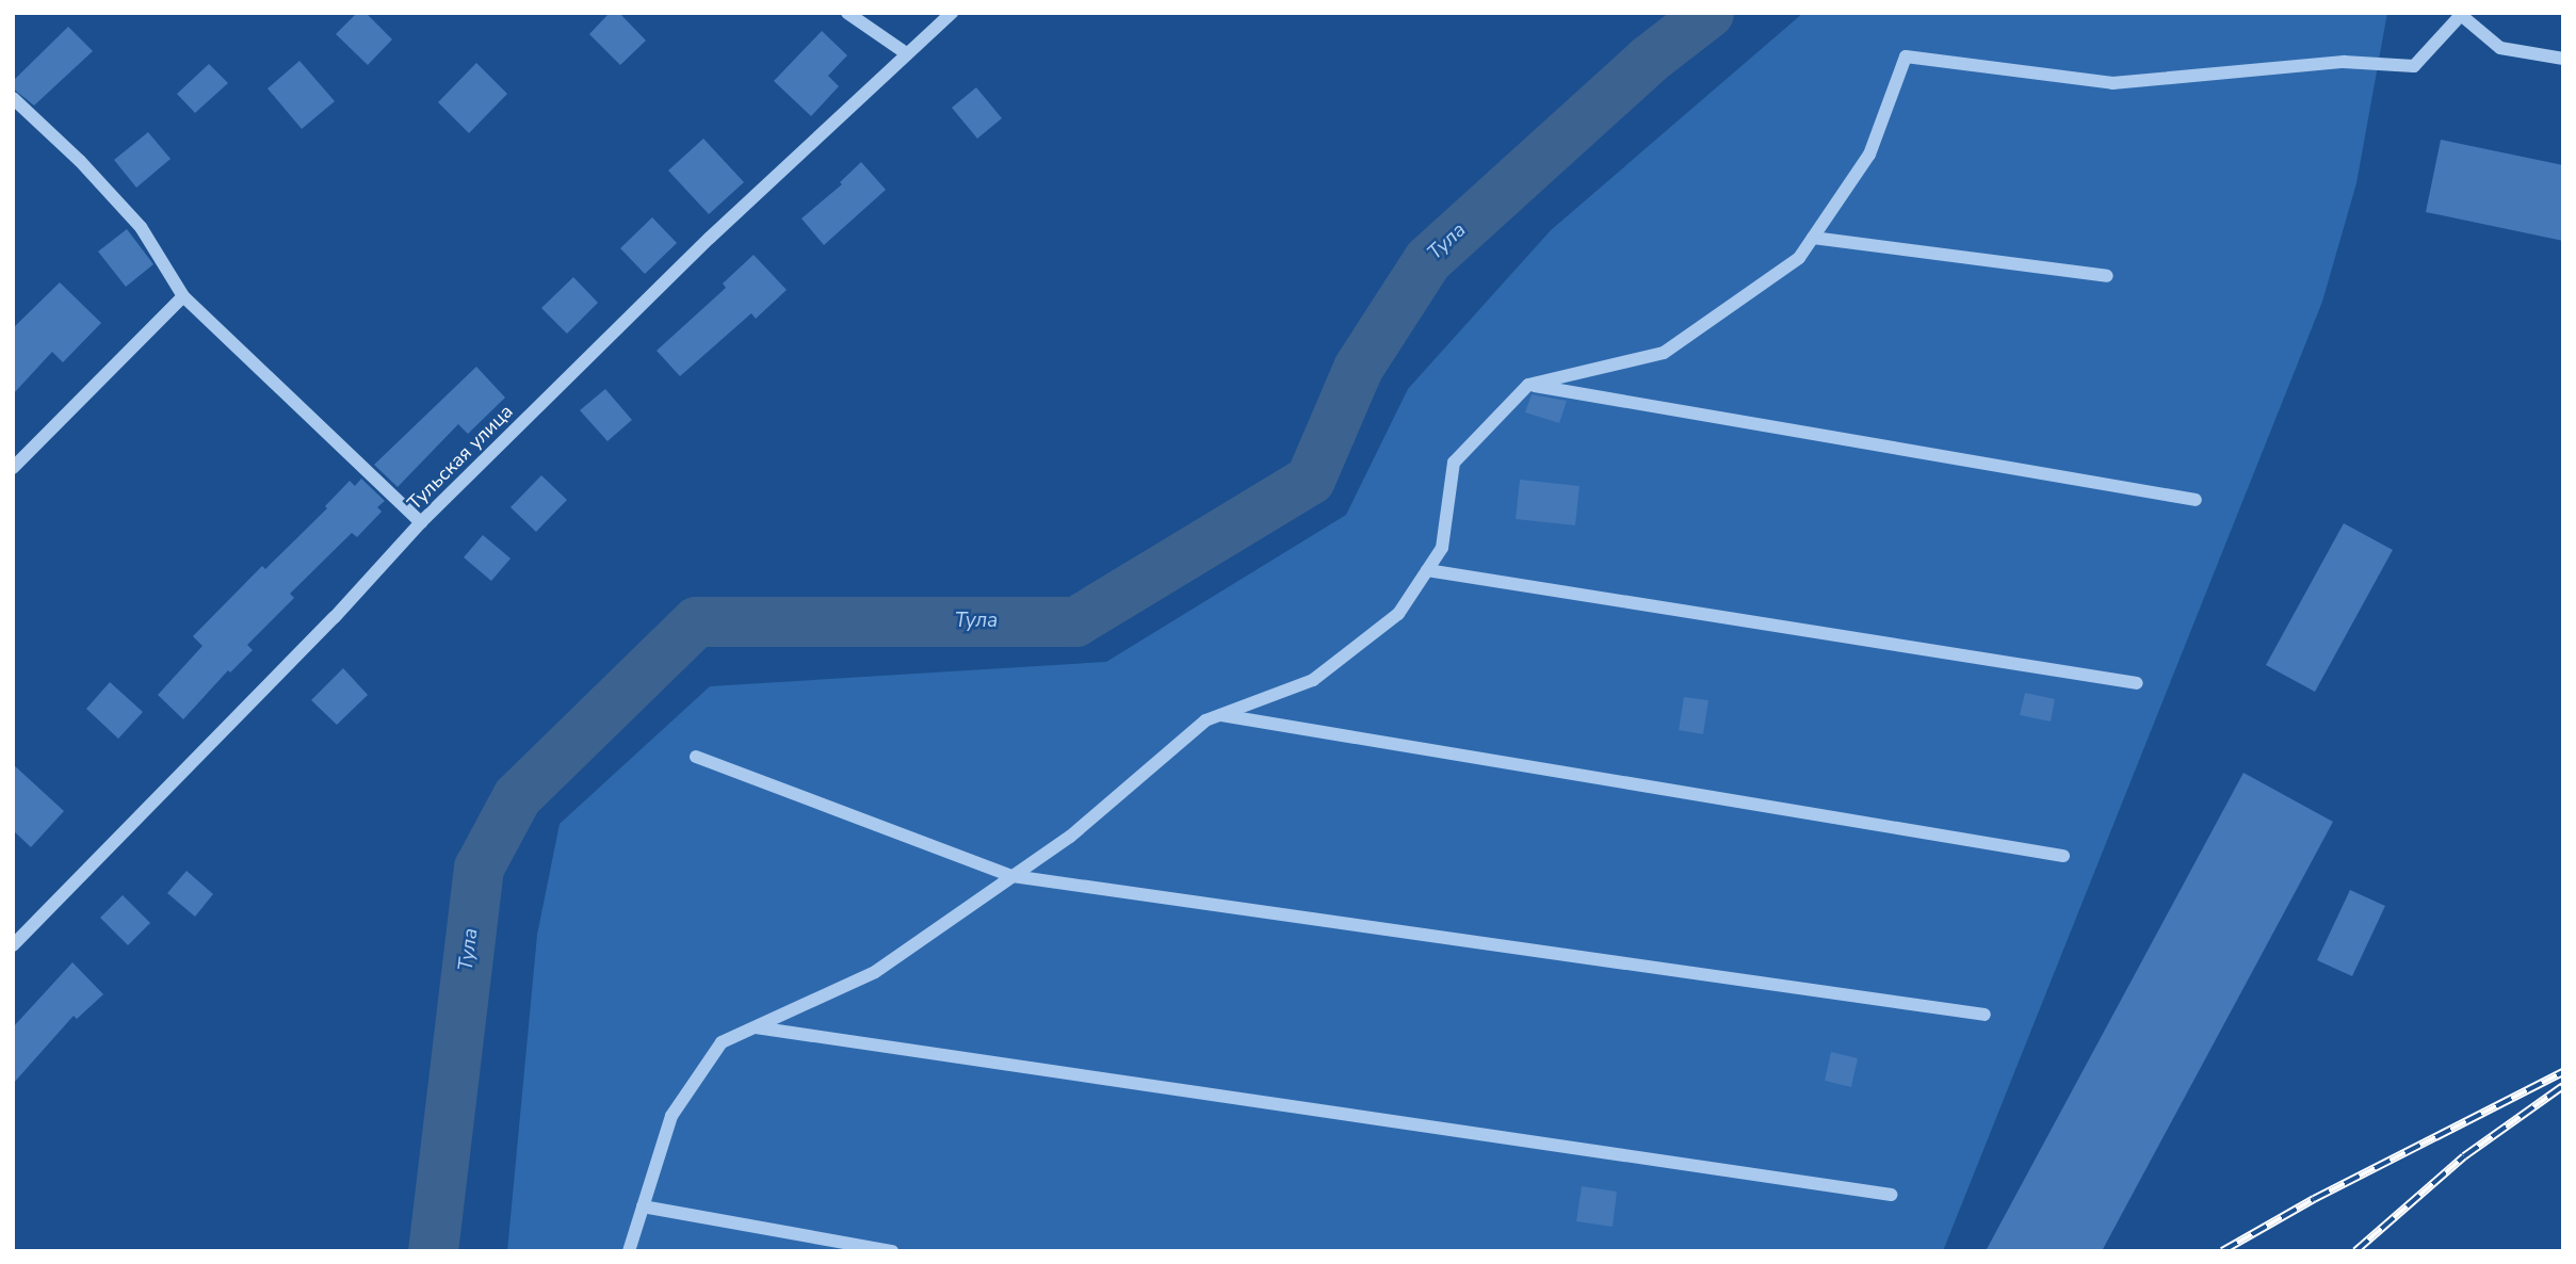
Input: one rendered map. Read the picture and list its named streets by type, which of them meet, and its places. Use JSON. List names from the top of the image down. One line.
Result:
{"streets":{"street":["Тульская улица"]},"water":["Тула"]}
